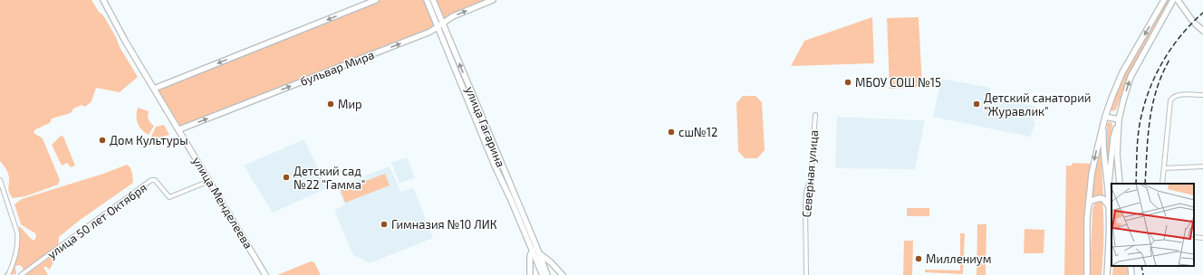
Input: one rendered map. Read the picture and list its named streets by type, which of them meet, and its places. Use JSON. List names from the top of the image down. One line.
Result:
{"streets":{"main road":["бульвар Мира","улица Гагарина","улица Менделеева"],"street":["Северная улица","улица 50 лет Октября"]},"crossings":[["бульвар Мира","улица Гагарина"],["бульвар Мира","улица Менделеева"],["улица Менделеева","улица 50 лет Октября"]],"one_way":["бульвар Мира"],"places":["МБОУ СОШ №15","Мир","Детский санаторий \"Журавлик\"","сш№12","Дом Культуры","Детский сад №22 \"Гамма\"","Гимназия №10 ЛИК","Миллениум"]}
